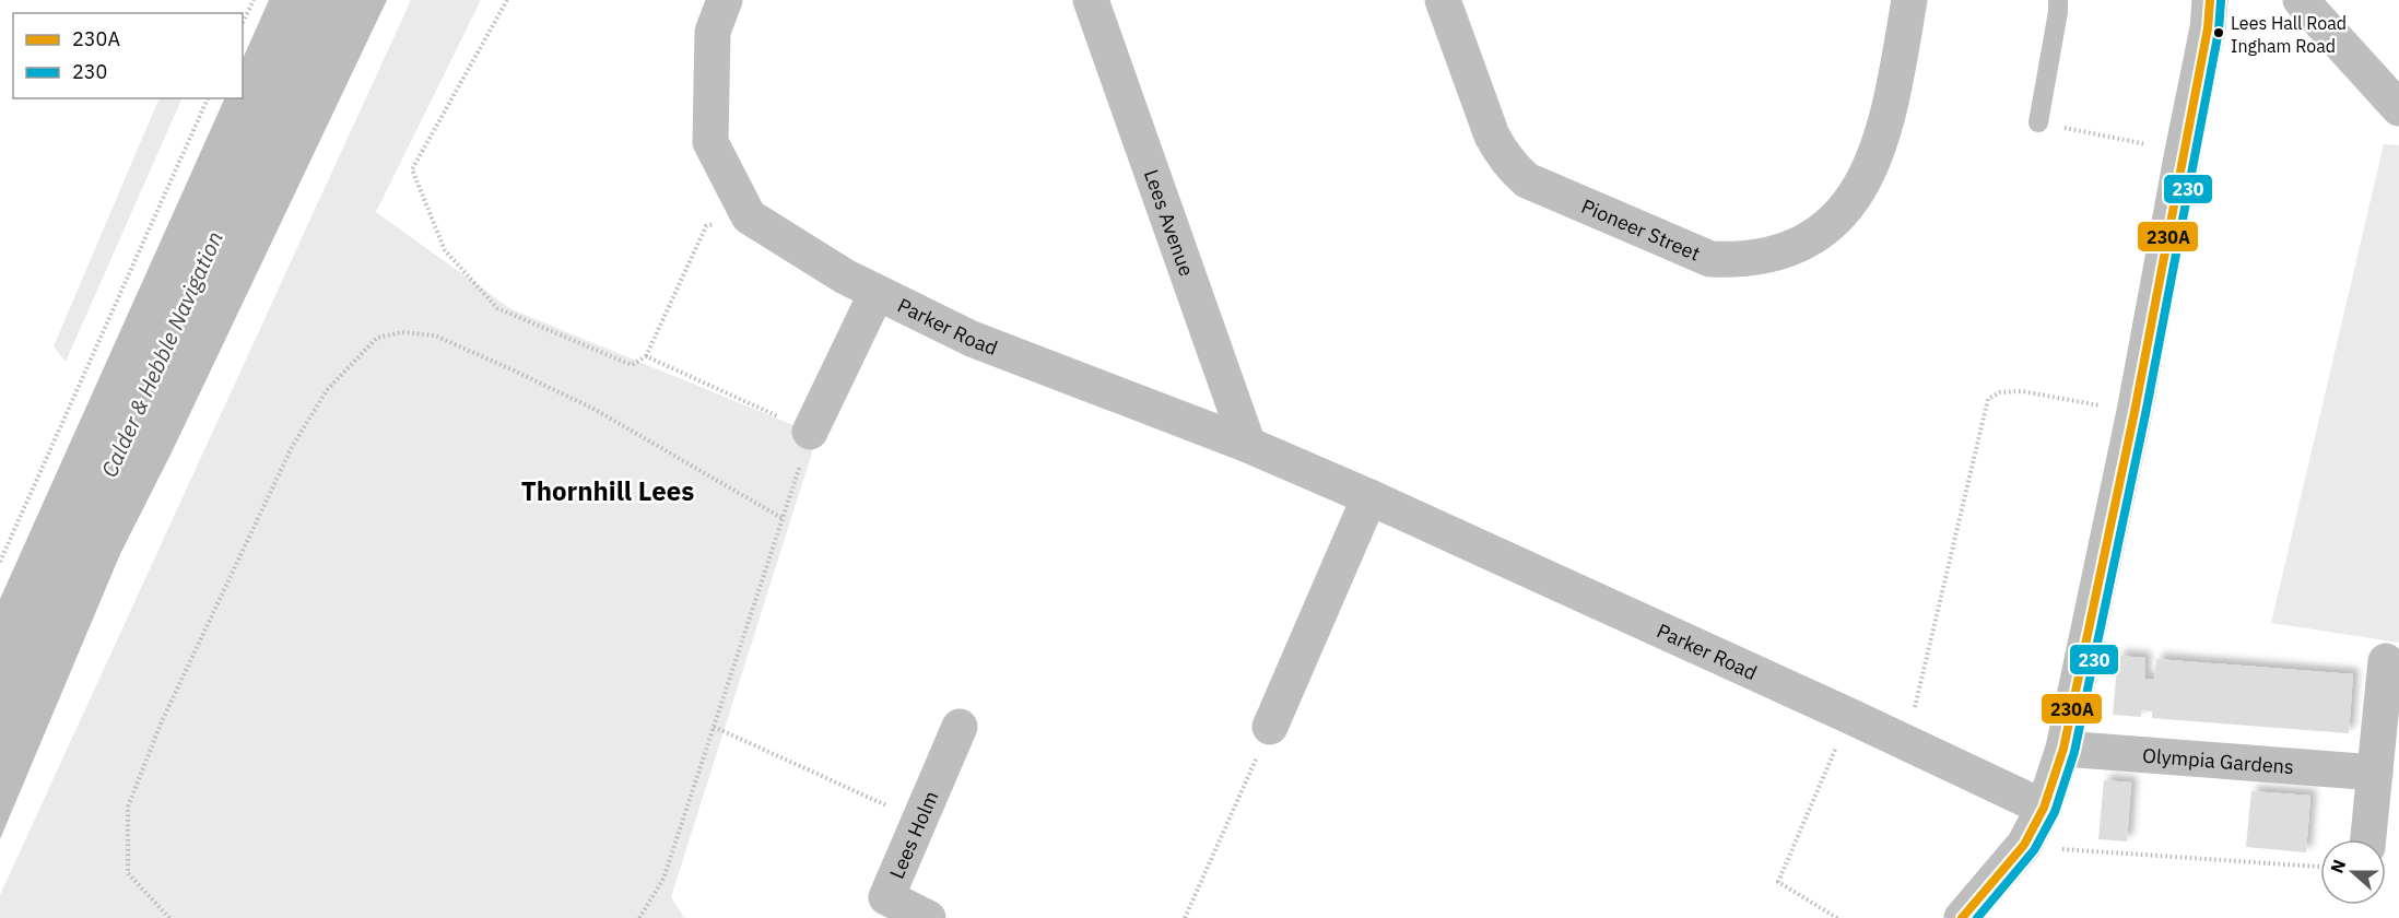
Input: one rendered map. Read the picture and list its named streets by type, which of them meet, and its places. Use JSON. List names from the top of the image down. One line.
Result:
{"streets":{"street":["Lees Avenue","Pioneer Street","Parker Road","Olympia Gardens","Lees Holm"]},"crossings":[["Lees Avenue","Parker Road"]],"districts":["Thornhill Lees"],"water":["Calder & Hebble Navigation"],"places":["Lees Hall Road Ingham Road"],"lines":["transit line 230A","transit line 230"],"legend":["230A","230"],"north":"left"}
